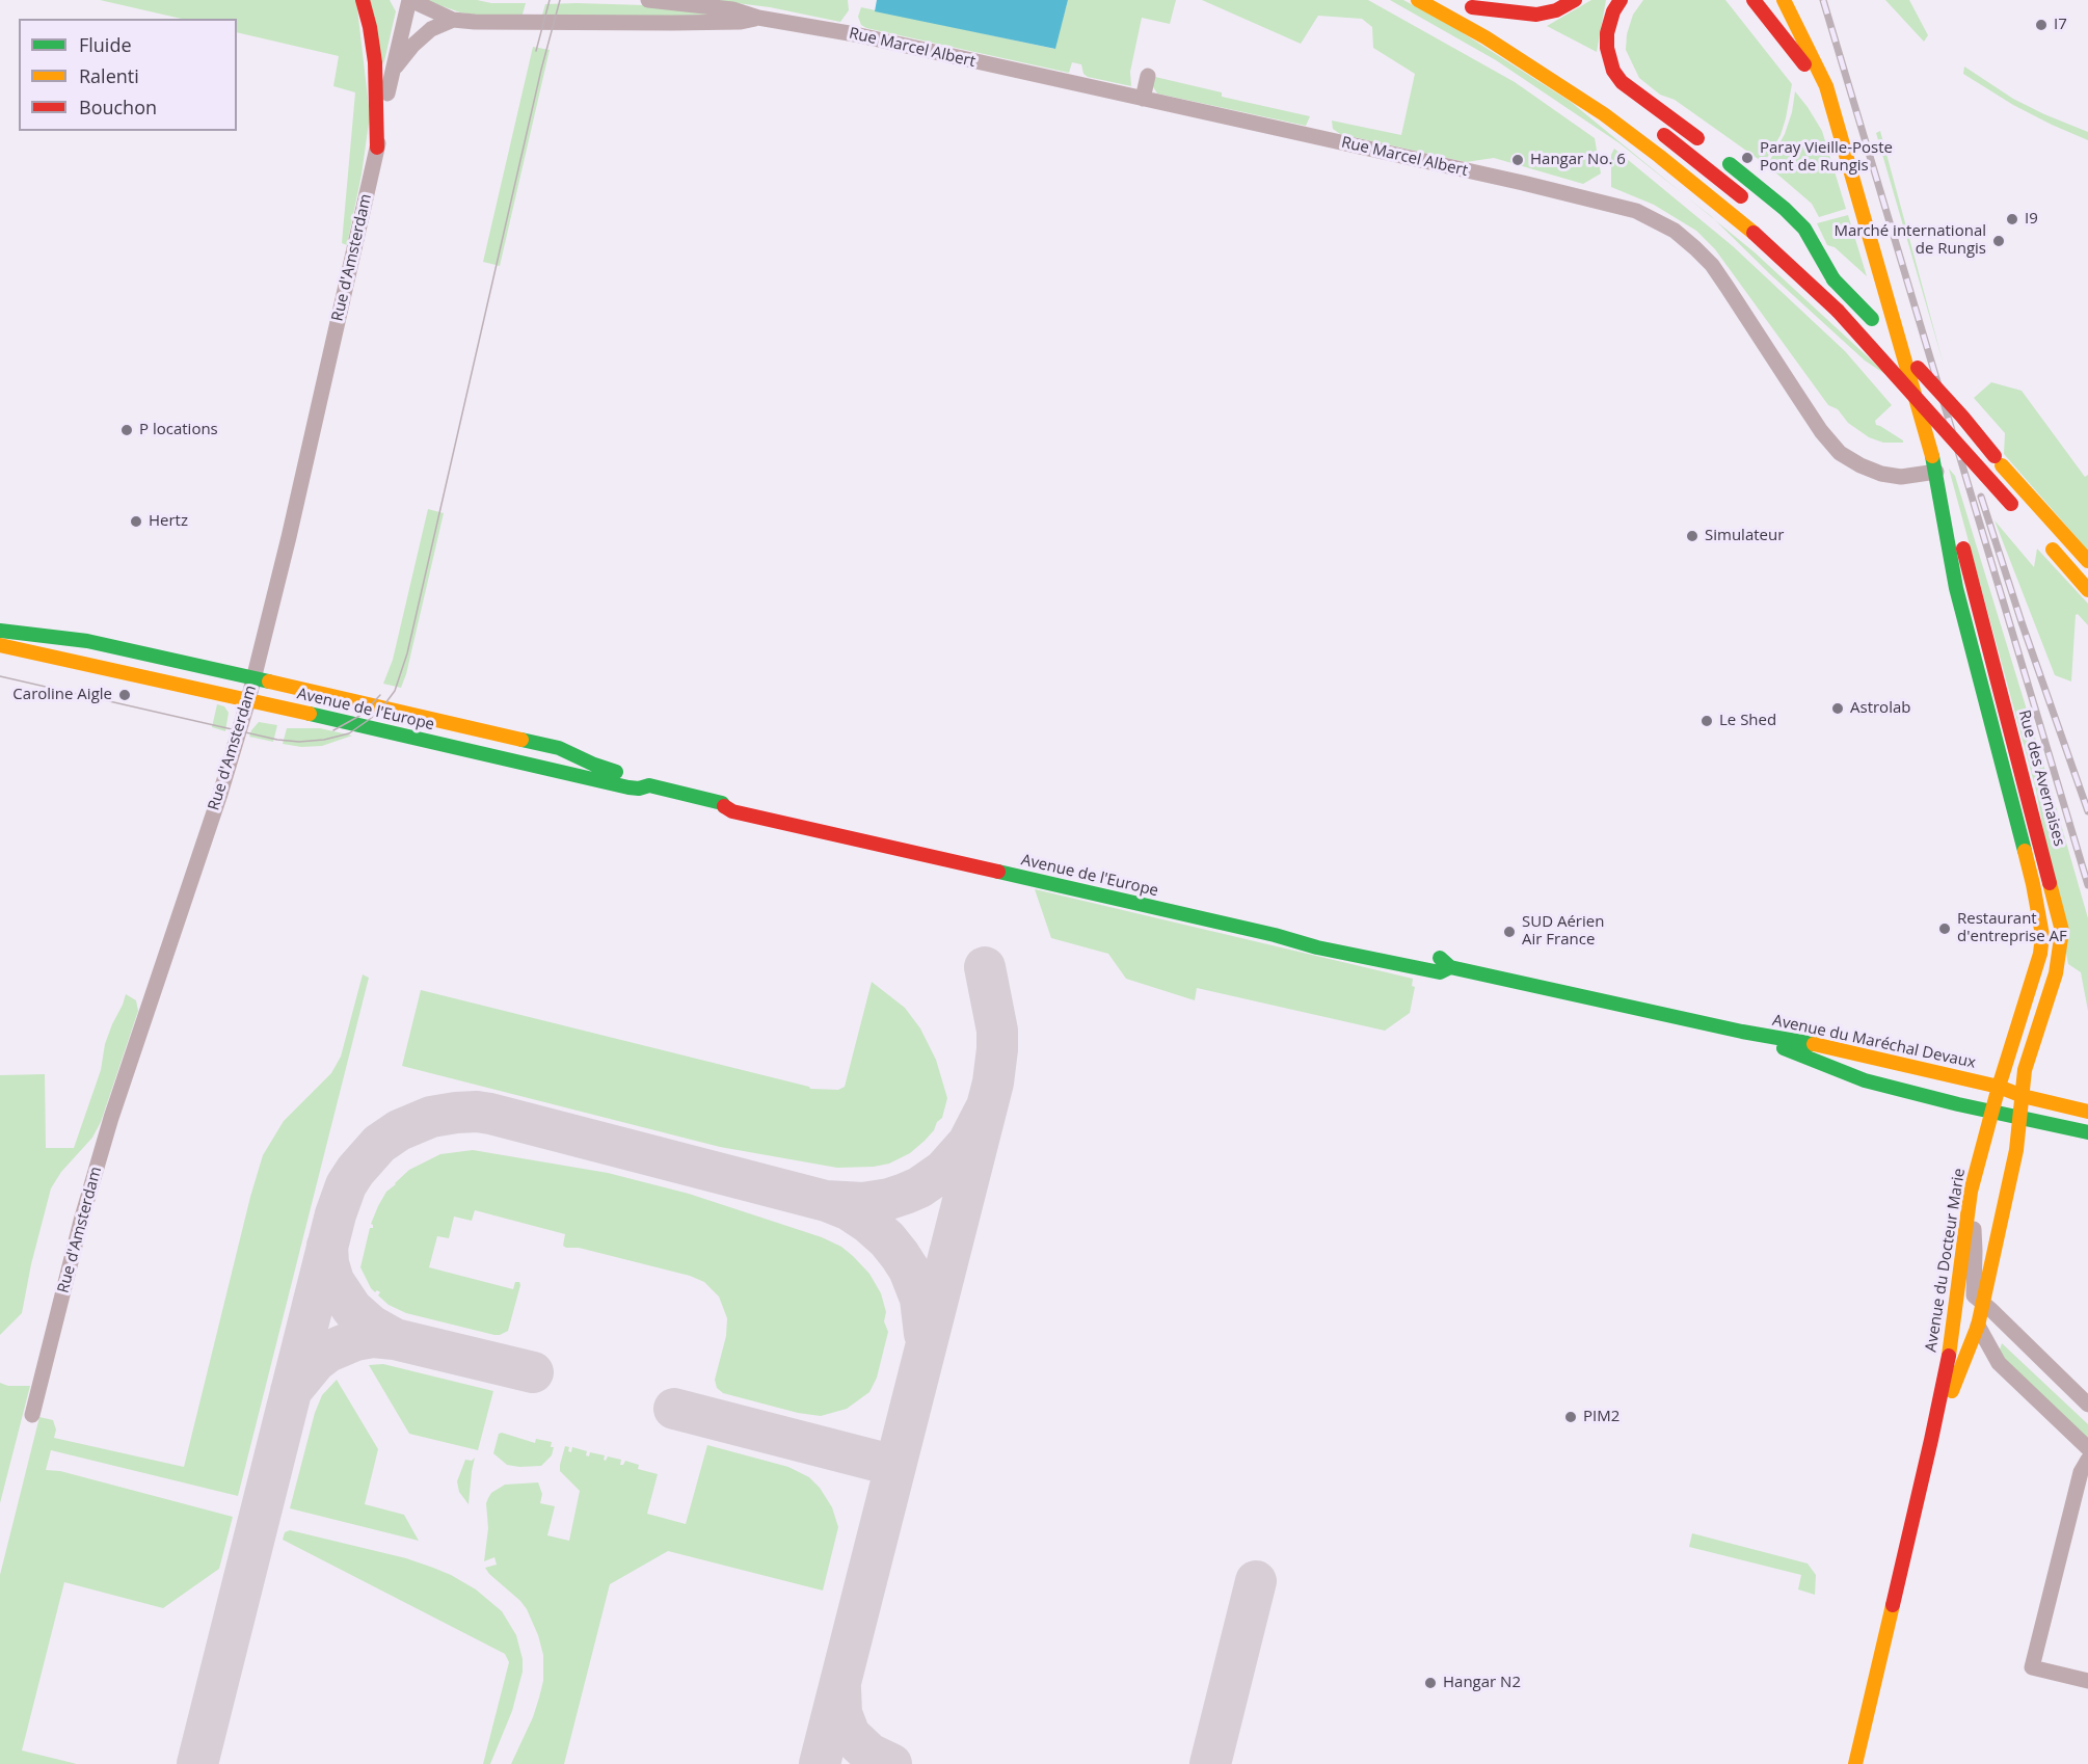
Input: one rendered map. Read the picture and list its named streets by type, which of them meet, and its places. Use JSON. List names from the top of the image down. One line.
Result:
{"streets":{"main road":["Avenue de l'Europe","Rue des Avernaises","Avenue du Maréchal Devaux","Avenue du Docteur Marie"],"street":["Rue Marcel Albert","Rue d'Amsterdam"]},"crossings":[["Rue Marcel Albert","Rue d'Amsterdam"],["Rue Marcel Albert","Rue des Avernaises"],["Rue d'Amsterdam","Avenue de l'Europe"],["Avenue de l'Europe","Avenue du Maréchal Devaux"],["Rue des Avernaises","Avenue du Maréchal Devaux"],["Rue des Avernaises","Avenue du Docteur Marie"],["Avenue du Maréchal Devaux","Avenue du Docteur Marie"]],"places":["I7","Paray Vieille-Poste Pont de Rungis","Hangar No. 6","I9","Marché international de Rungis","P locations","Hertz","Simulateur","Caroline Aigle","Astrolab","Le Shed","Restaurant d'entreprise AF","SUD Aérien Air France","PIM2","Hangar N2"],"legend":["Fluide","Ralenti","Bouchon"]}
